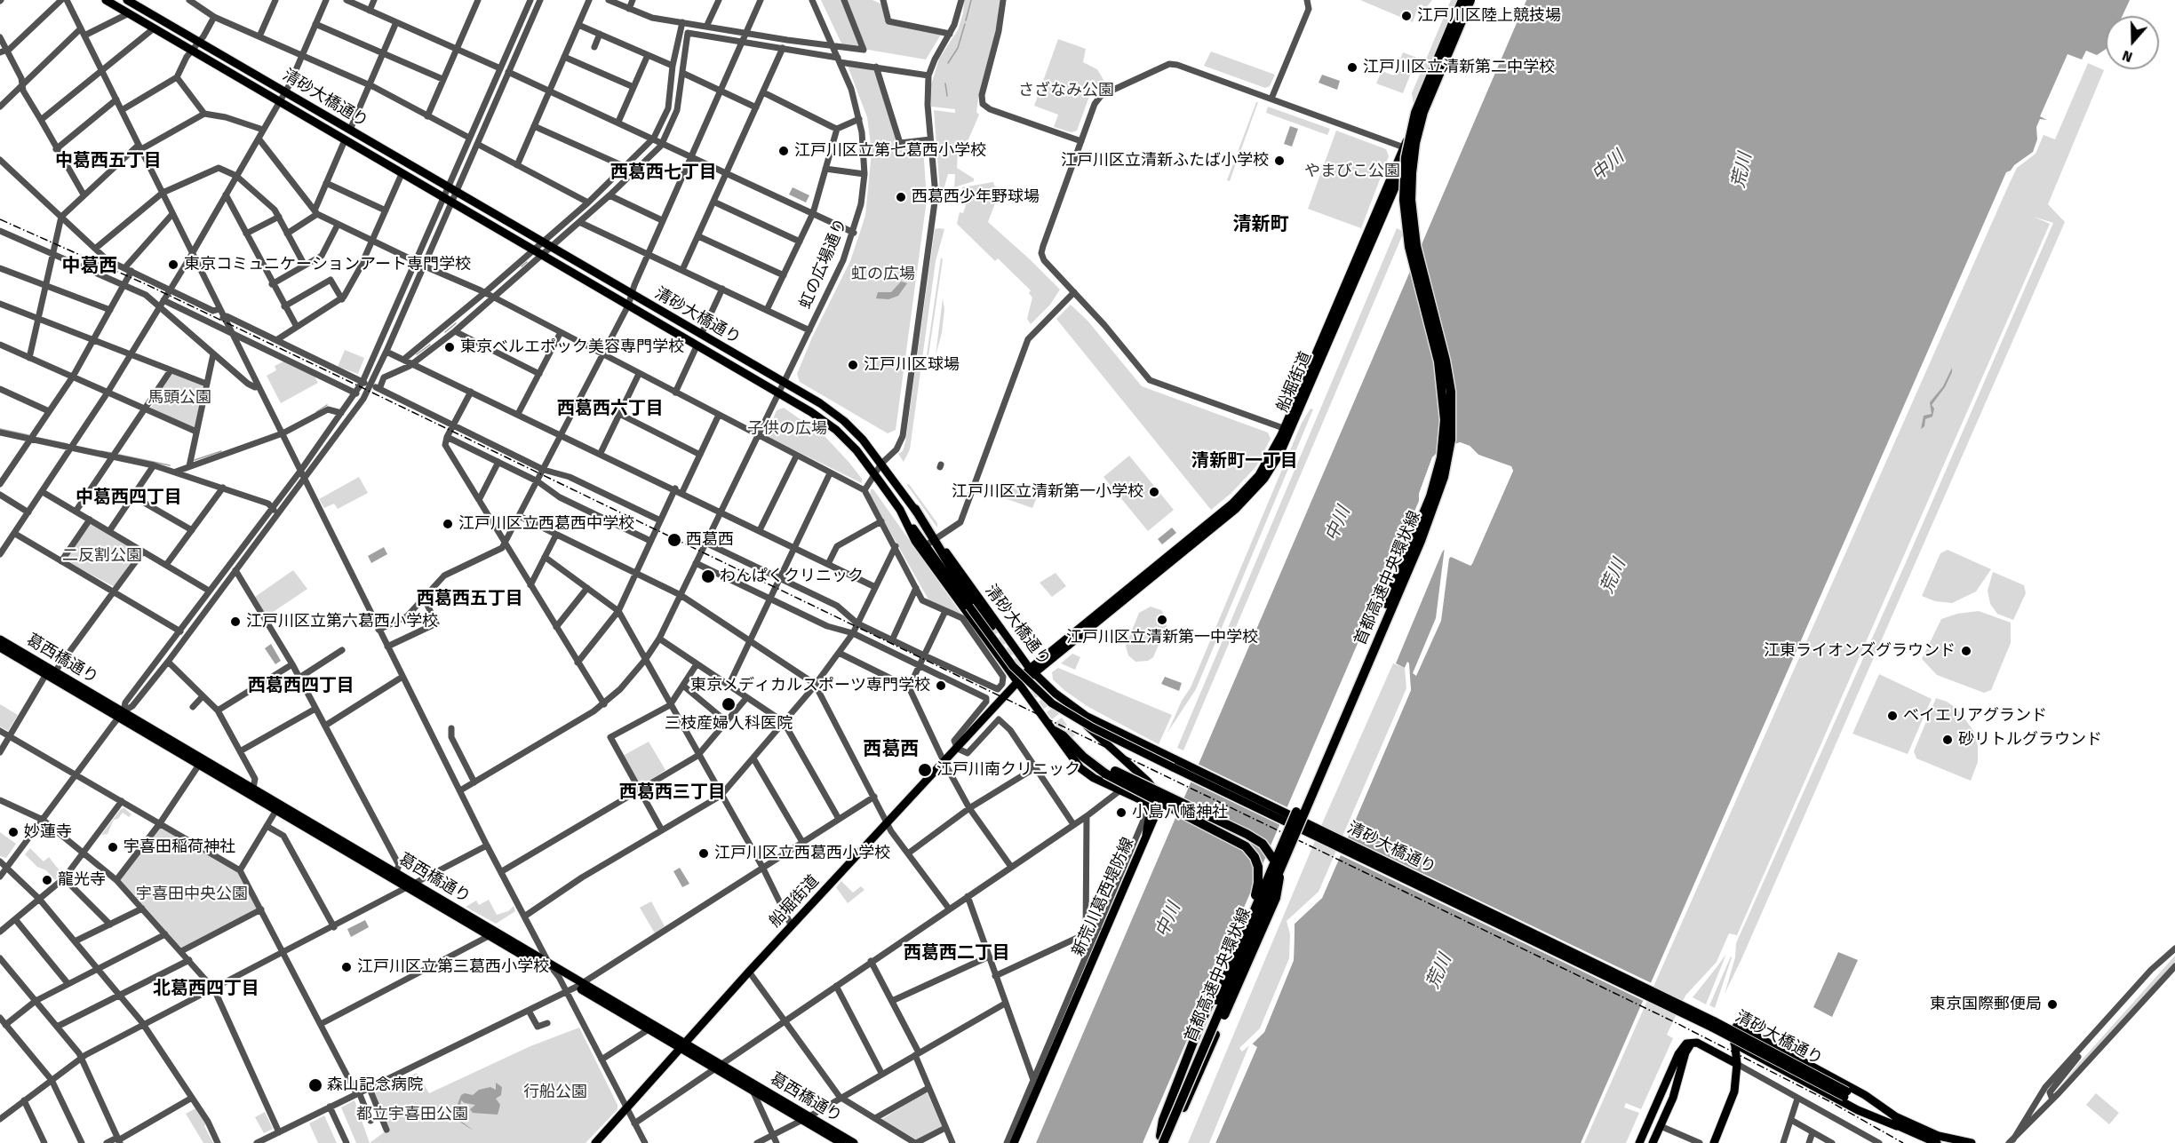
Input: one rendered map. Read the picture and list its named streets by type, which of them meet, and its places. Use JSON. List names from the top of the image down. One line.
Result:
{"streets":{"highway":["首都高速中央環状線"],"main road":["清砂大橋通り","船堀街道","葛西橋通り","新荒川葛西堤防線"],"street":["虹の広場通り"]},"crossings":[["清砂大橋通り","虹の広場通り"],["清砂大橋通り","船堀街道"],["船堀街道","首都高速中央環状線"],["船堀街道","葛西橋通り"]],"districts":["中葛西五丁目","西葛西七丁目","清新町","中葛西","西葛西六丁目","清新町一丁目","中葛西四丁目","西葛西五丁目","西葛西四丁目","西葛西","西葛西三丁目","西葛西二丁目","北葛西四丁目"],"water":["中川","荒川"],"parks":["さざなみ公園","やまびこ公園","虹の広場","馬頭公園","子供の広場","二反割公園","宇喜田中央公園","行船公園","都立宇喜田公園"],"places":["江戸川区陸上競技場","江戸川区立清新第二中学校","江戸川区立第七葛西小学校","江戸川区立清新ふたば小学校","西葛西少年野球場","東京コミュニケーションアート専門学校","東京ベルエポック美容専門学校","江戸川区球場","江戸川区立清新第一小学校","江戸川区立西葛西中学校","西葛西","わんぱくクリニック","江戸川区立清新第一中学校","江戸川区立第六葛西小学校","江東ライオンズグラウンド","東京メディカルスポーツ専門学校","三枝産婦人科医院","ベイエリアグランド","砂リトルグラウンド","江戸川南クリニック","小島八幡神社","妙蓮寺","宇喜田稲荷神社","江戸川区立西葛西小学校","龍光寺","江戸川区立第三葛西小学校","東京国際郵便局","森山記念病院"],"north":"bottom"}
